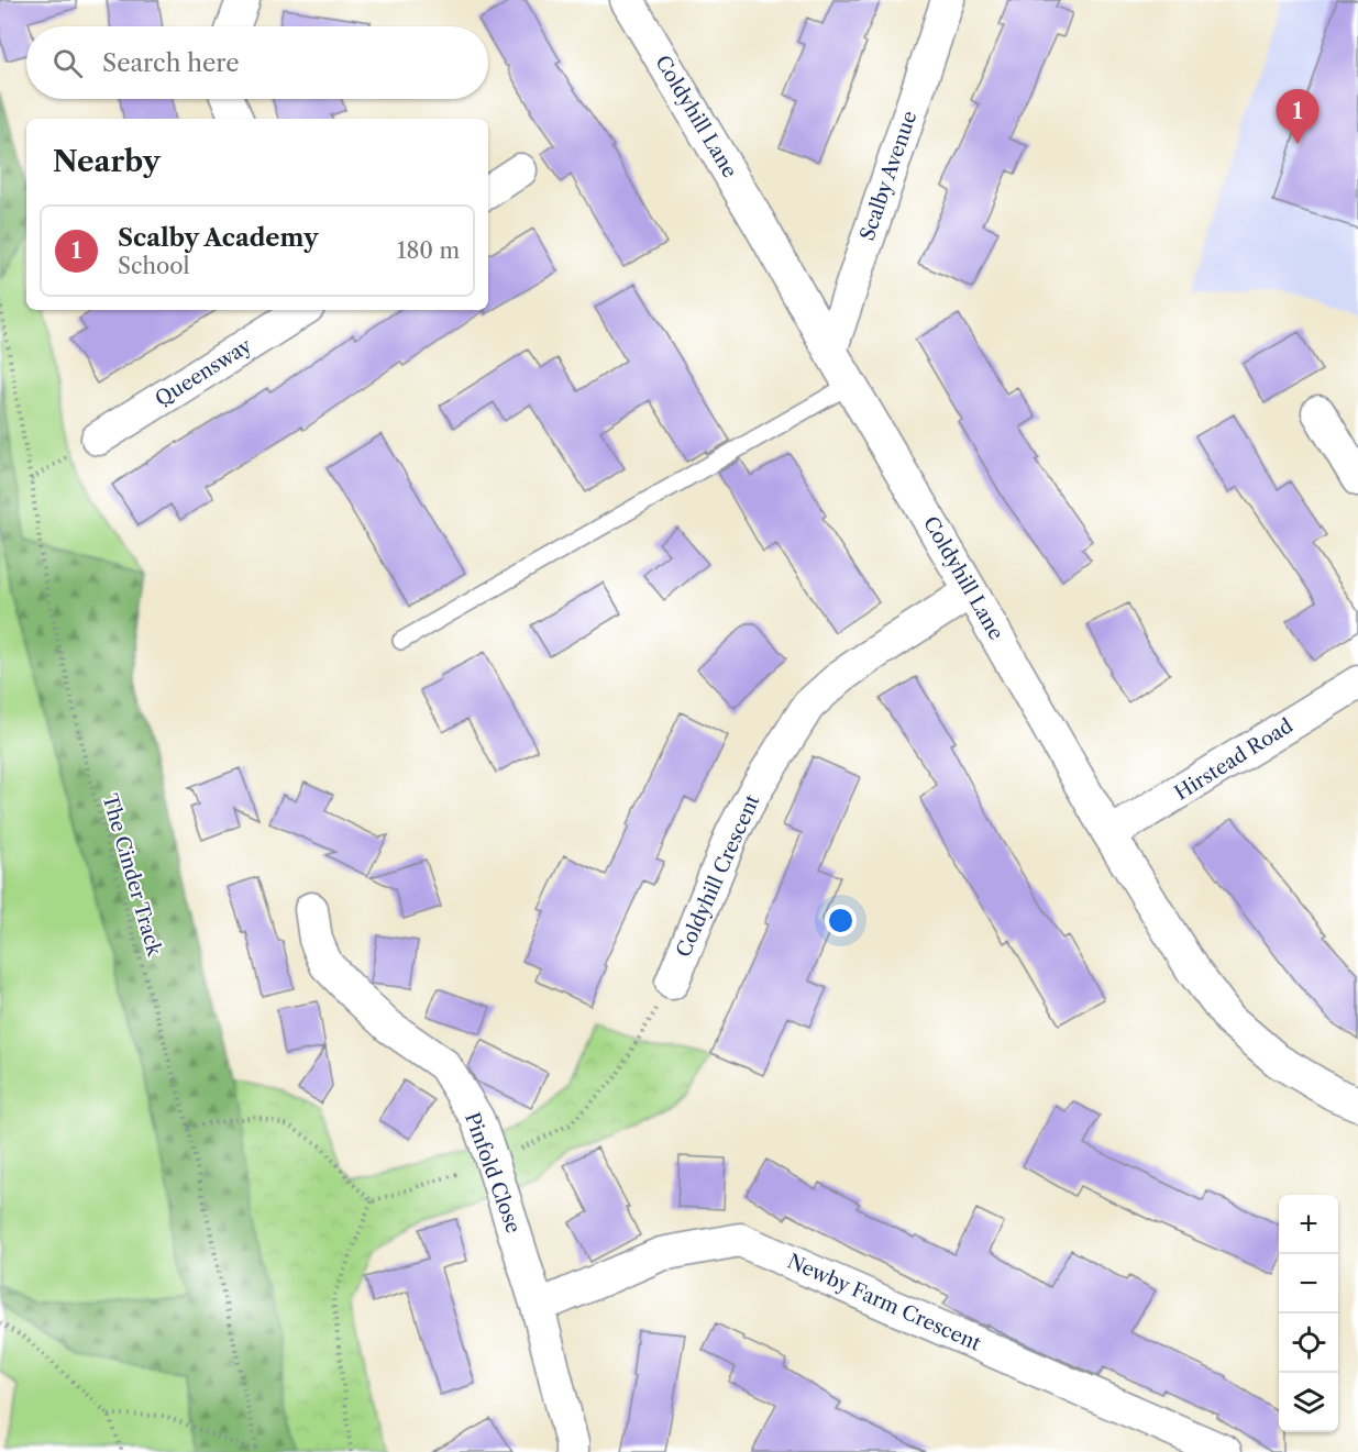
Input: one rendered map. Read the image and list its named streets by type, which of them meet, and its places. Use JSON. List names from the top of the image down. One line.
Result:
{"streets":{"street":["Coldyhill Lane","Scalby Avenue","Queensway","Hirstead Road","Coldyhill Crescent","Pinfold Close","Newby Farm Crescent"],"path":["The Cinder Track"]},"crossings":[["Coldyhill Lane","Scalby Avenue"],["Coldyhill Lane","Hirstead Road"],["Coldyhill Lane","Coldyhill Crescent"],["Pinfold Close","Newby Farm Crescent"]],"page":{"search":"Search here","pins":"1","heading":"Nearby","list":[{"mark":"1","name":"Scalby Academy","note":"School","value":"180 m"}],"map_buttons":["+","−"]}}
